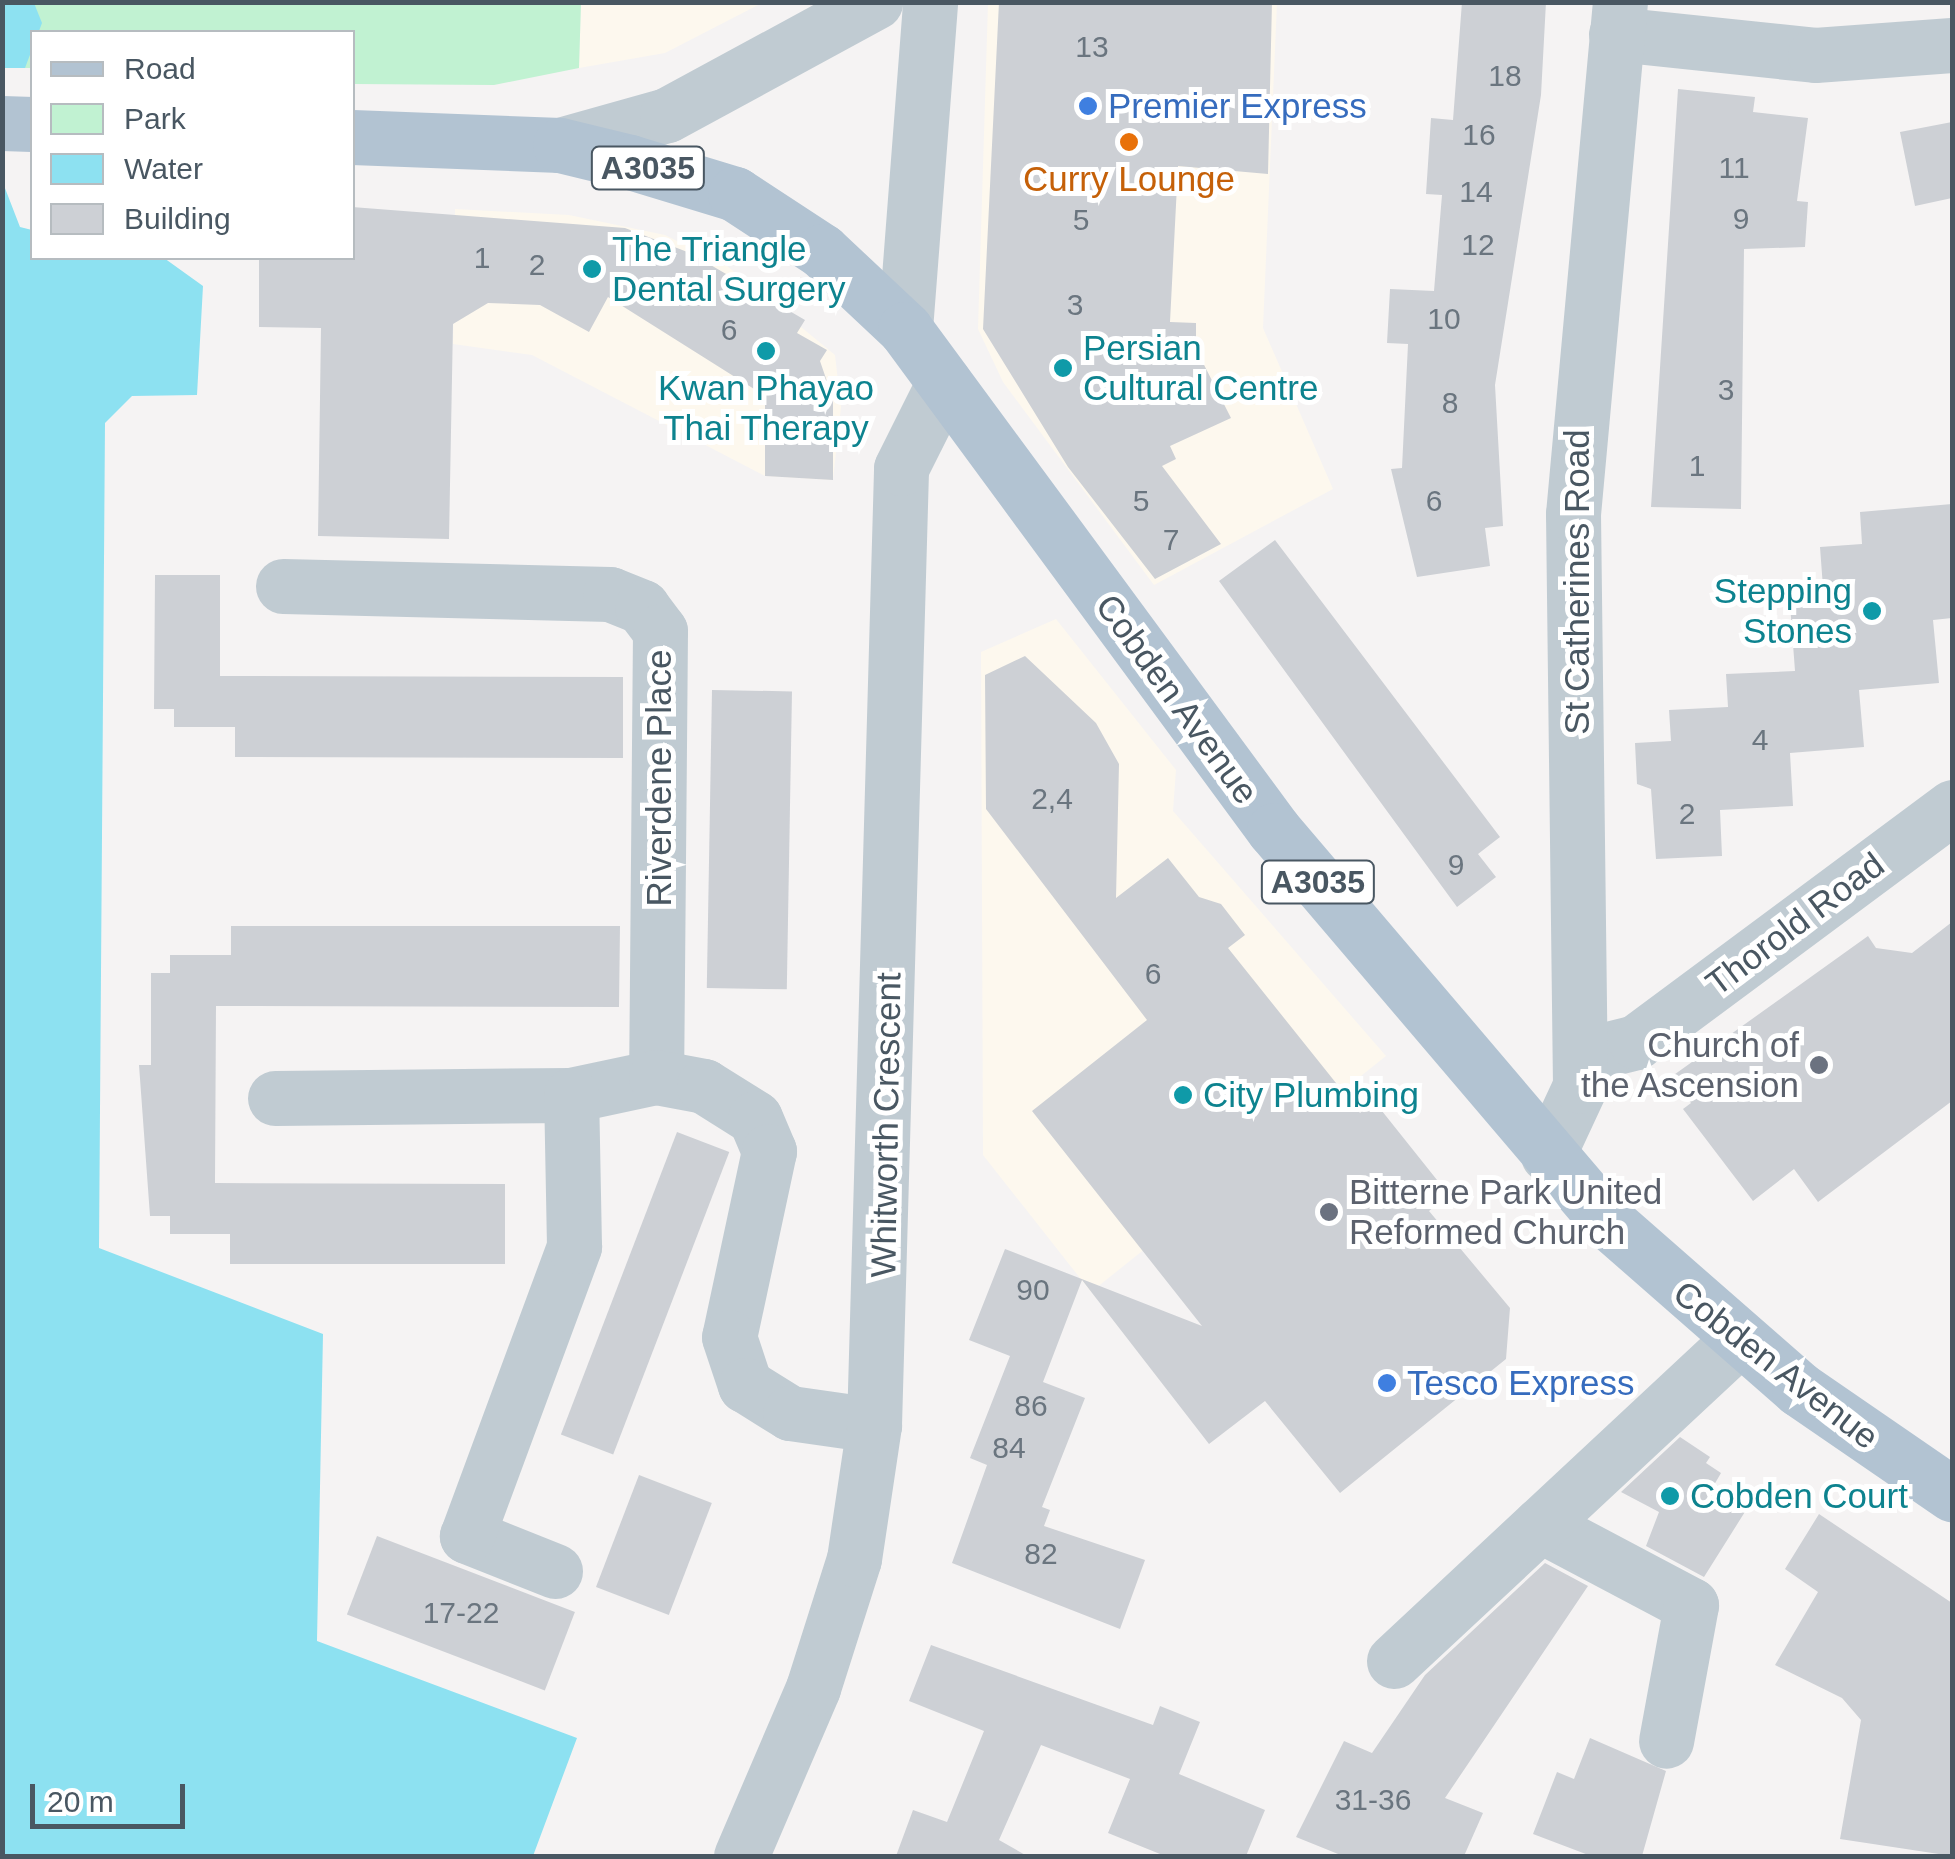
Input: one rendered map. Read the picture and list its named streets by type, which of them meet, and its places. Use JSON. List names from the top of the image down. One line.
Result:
{"streets":{"main road":["A3035","Cobden Avenue"],"street":["St Catherines Road","Riverdene Place","Thorold Road","Whitworth Crescent"]},"crossings":[["A3035","Cobden Avenue"],["St Catherines Road","Cobden Avenue"],["St Catherines Road","Thorold Road"],["Cobden Avenue","Whitworth Crescent"]],"places":["Premier Express","Curry Lounge","The Triangle Dental Surgery","Kwan Phayao Thai Therapy","Persian Cultural Centre","Stepping Stones","Church of the Ascension","City Plumbing","Bitterne Park United Reformed Church","Tesco Express","Cobden Court"],"house_numbers":["13","18","16","11","14","9","5","12","1","2","3","10","6","3","8","1","5","6","7","4","2,4","2","9","6","90","86","84","82","17-22","31-36"],"legend":["Road","Park","Water","Building"],"scale_bar":"20 m"}
